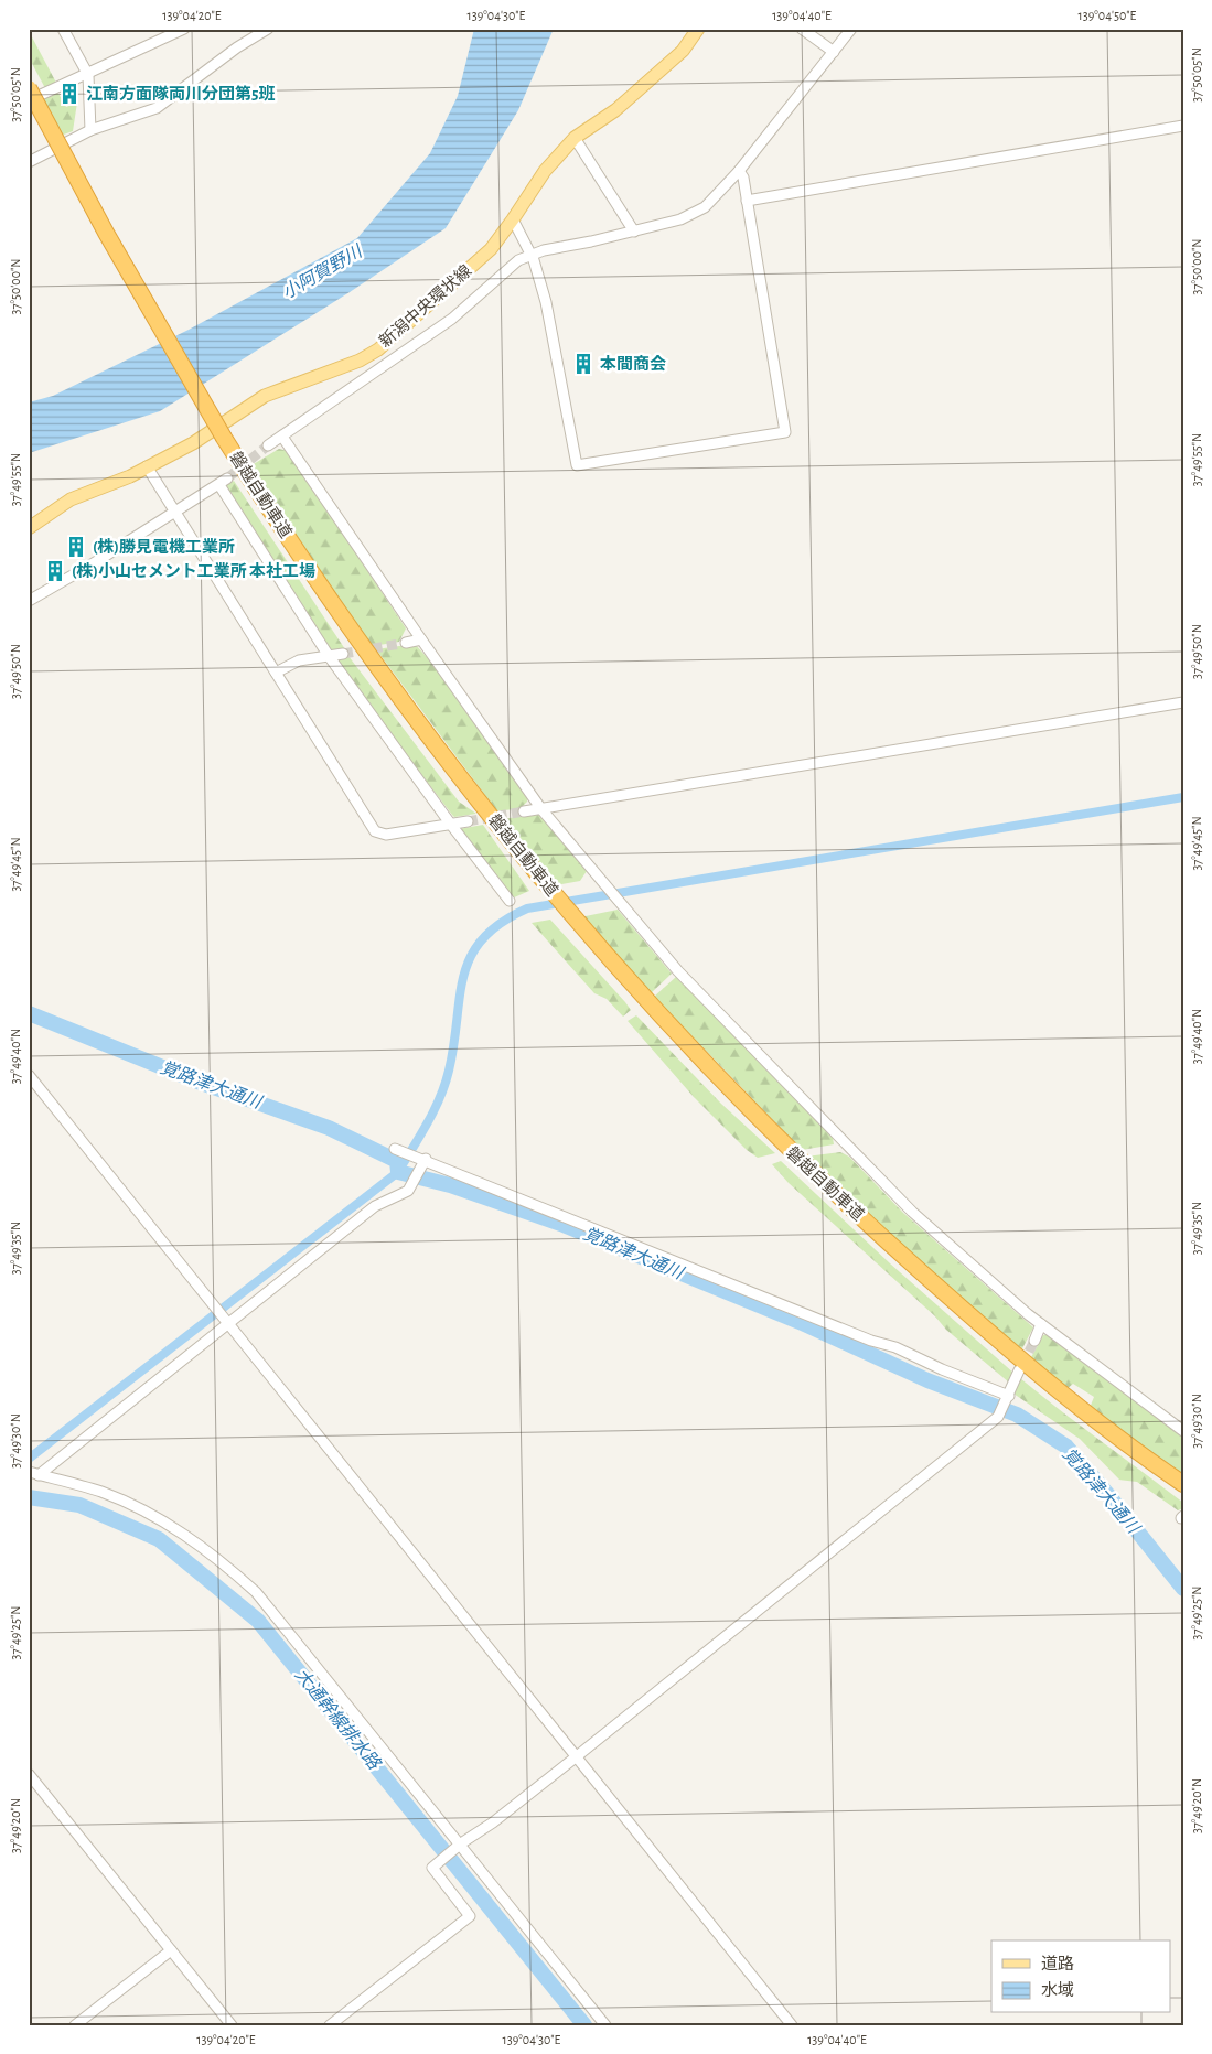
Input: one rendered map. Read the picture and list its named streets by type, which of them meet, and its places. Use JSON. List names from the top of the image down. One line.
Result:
{"streets":{"highway":["磐越自動車道"],"main road":["新潟中央環状線"]},"water":["小阿賀野川","覚路津大通川","大通幹線排水路"],"places":{"building":["江南方面隊両川分団第5班","本間商会","(株)勝見電機工業所","(株)小山セメント工業所 本社工場"]},"legend":["道路","水域"],"coordinates":["139°04'20\"E","139°04'30\"E","139°04'40\"E","139°04'50\"E","37°50'05\"N","37°50'00\"N","37°49'55\"N","37°49'50\"N","37°49'45\"N","37°49'40\"N","37°49'35\"N","37°49'30\"N","37°49'25\"N","37°49'20\"N"]}
